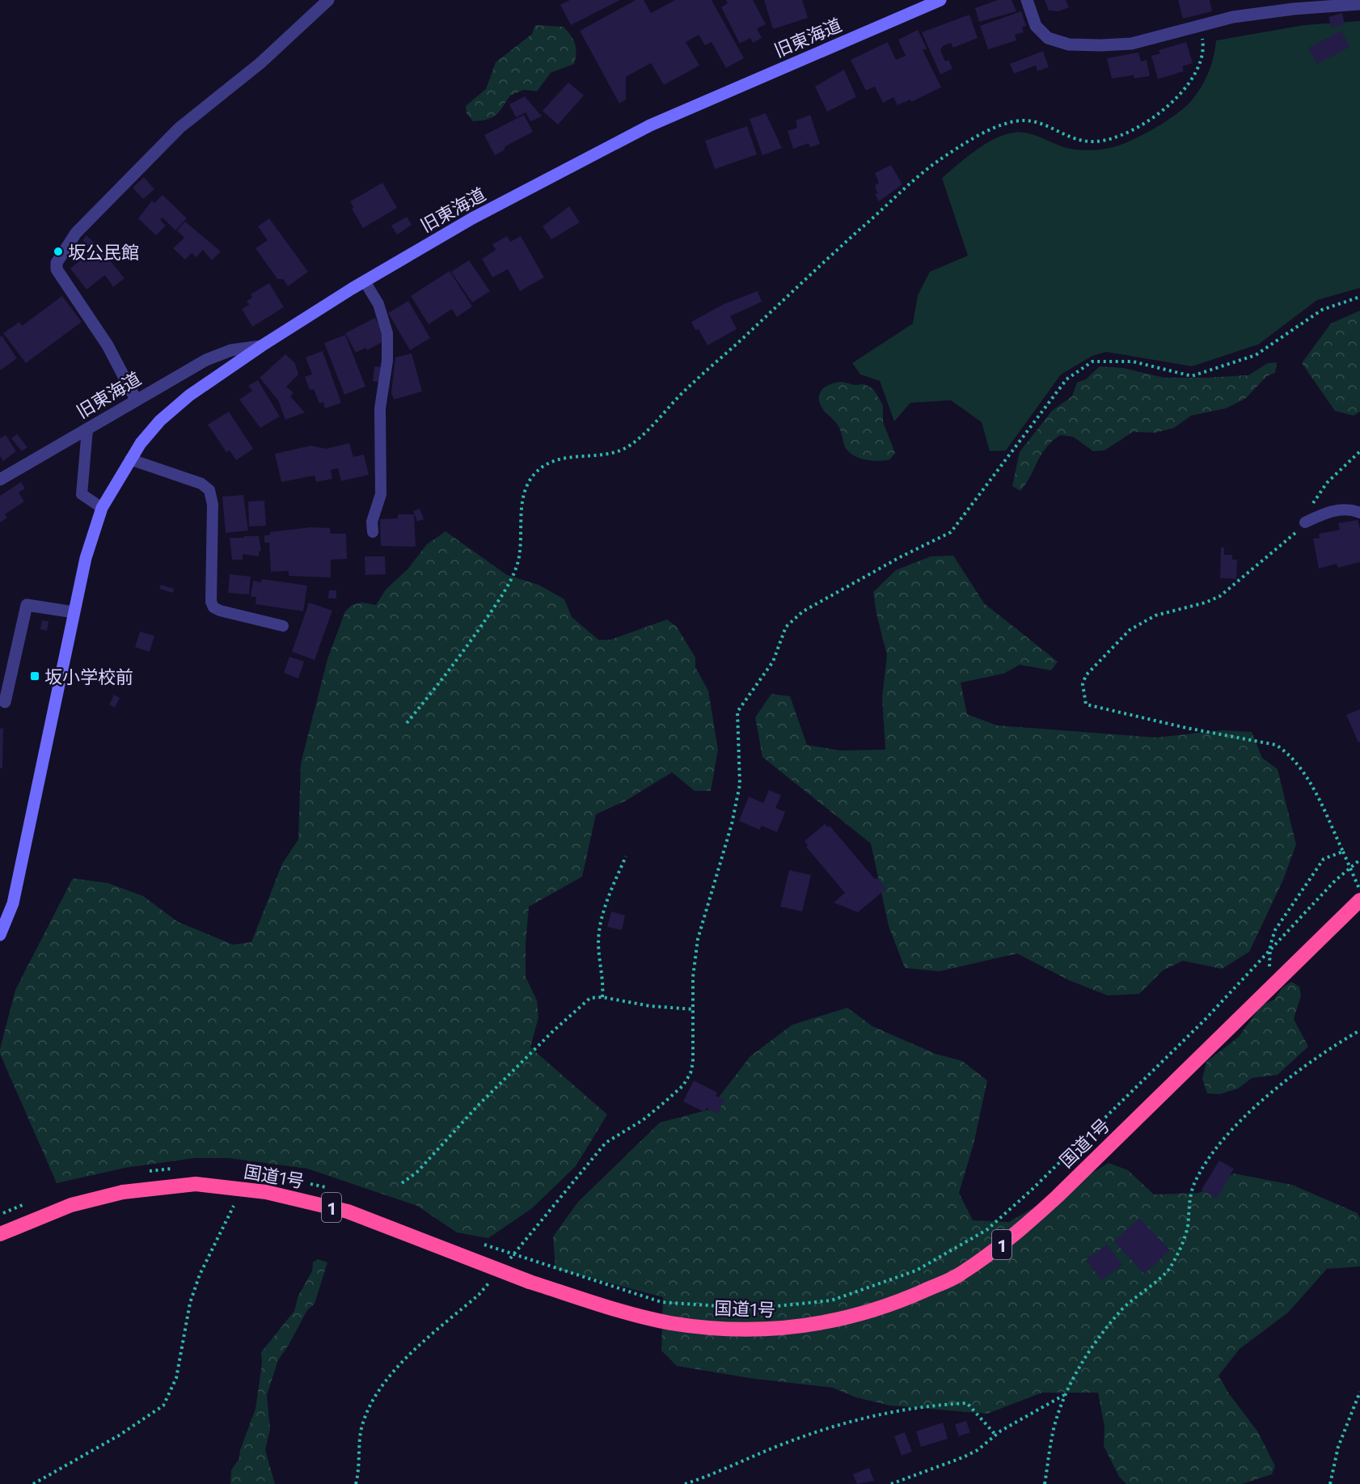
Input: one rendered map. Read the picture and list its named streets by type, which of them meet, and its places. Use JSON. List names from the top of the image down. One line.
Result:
{"streets":{"highway":["国道1号","1"],"street":["旧東海道"]},"places":{"other":["坂公民館"],"transit":["坂小学校前"]}}
